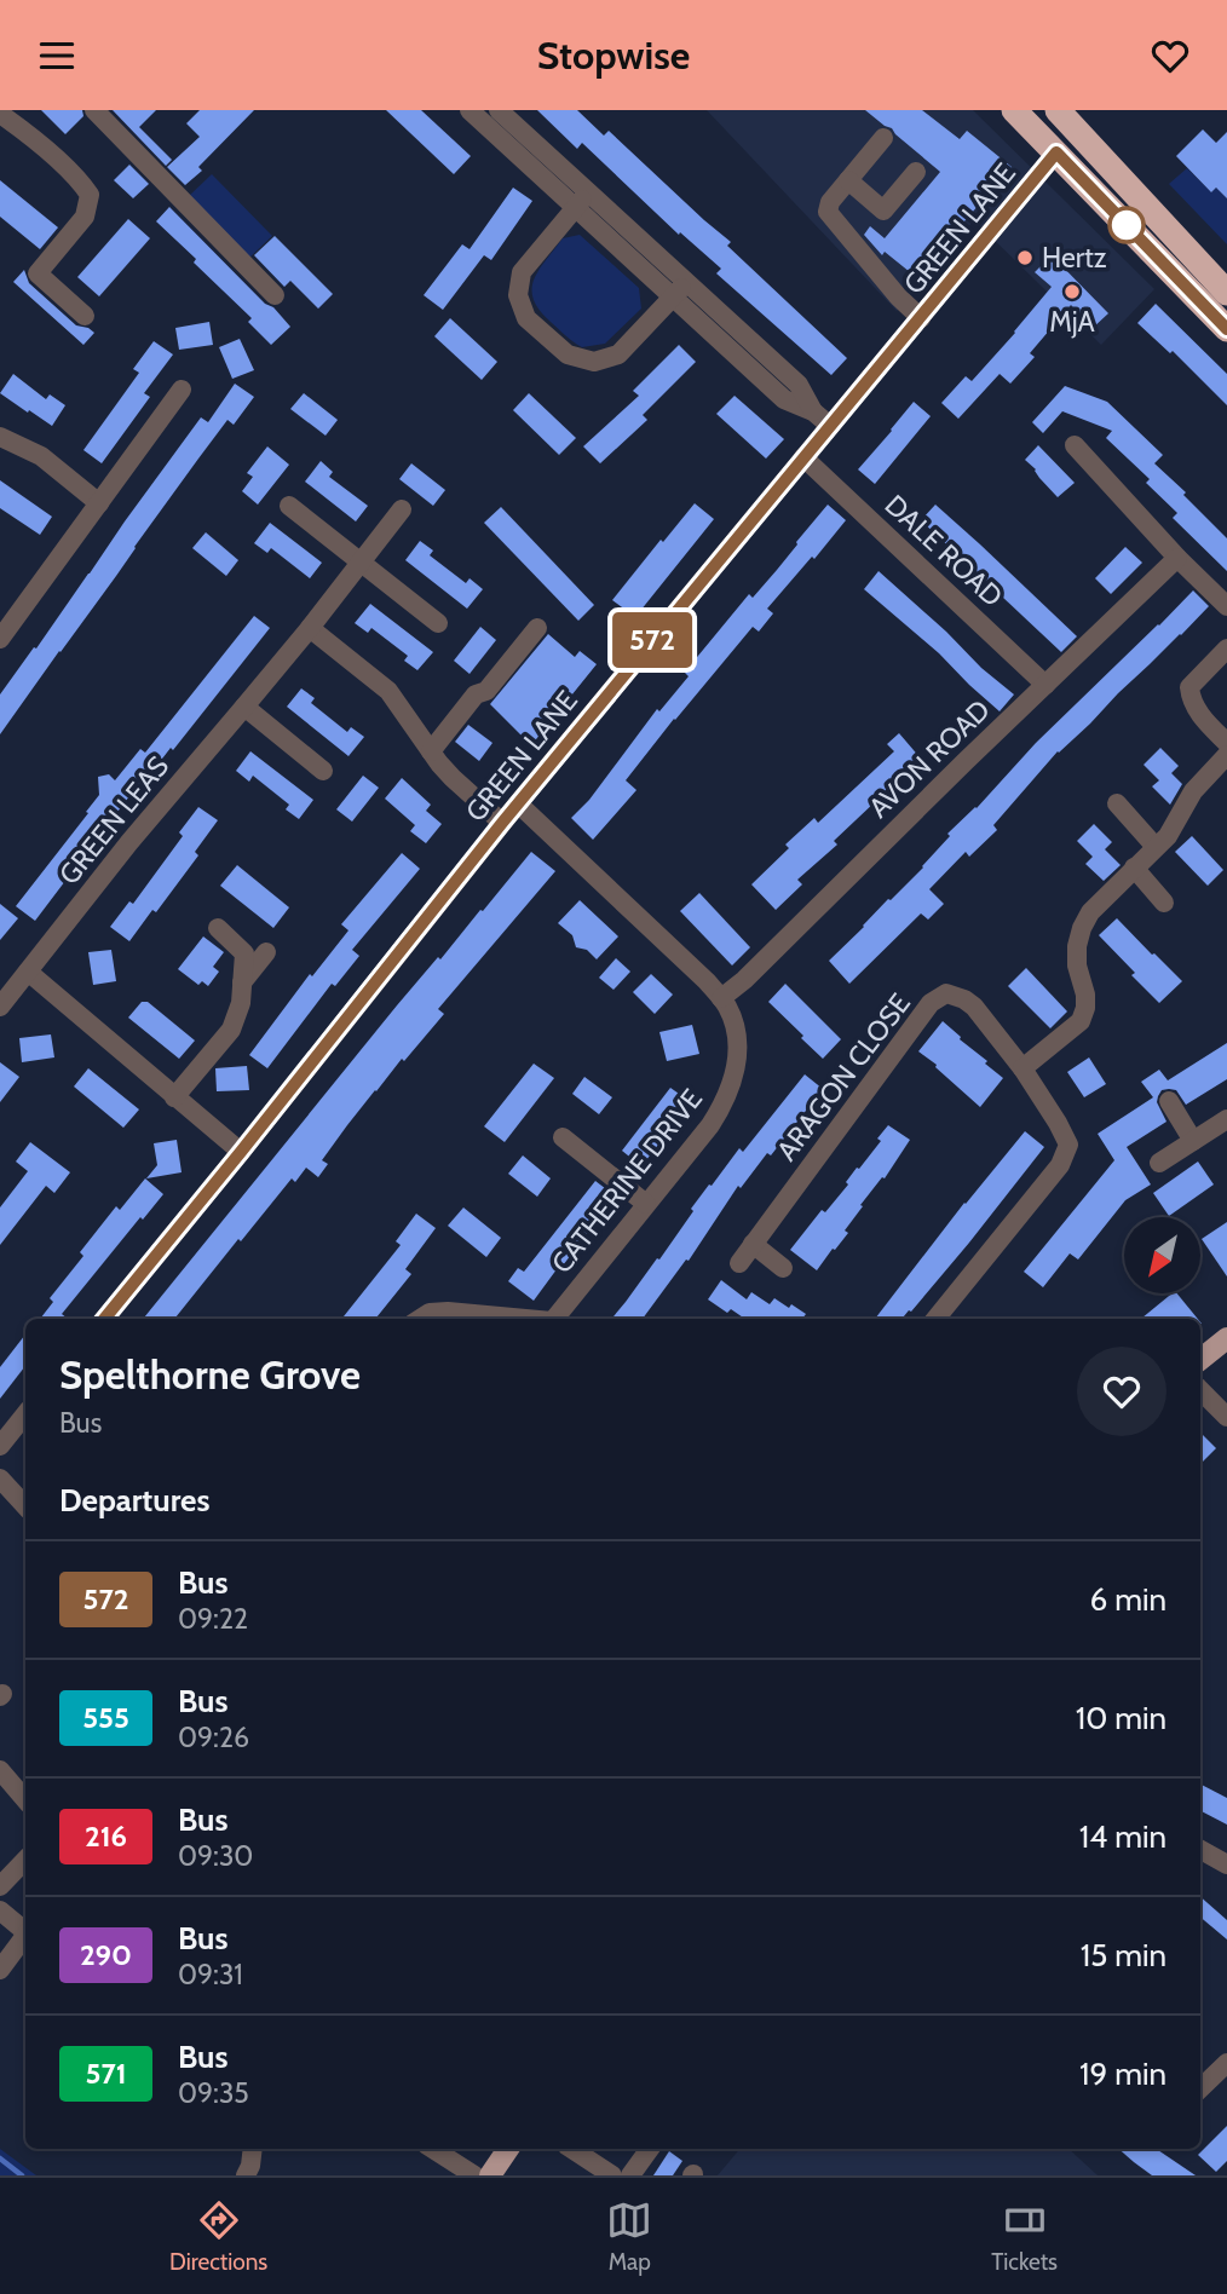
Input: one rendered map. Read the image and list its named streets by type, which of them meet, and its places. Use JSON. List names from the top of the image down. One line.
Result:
{"streets":{"street":["GREEN LANE","DALE ROAD","AVON ROAD","GREEN LEAS","ARAGON CLOSE","CATHERINE DRIVE"]},"crossings":[["GREEN LANE","DALE ROAD"],["GREEN LANE","CATHERINE DRIVE"],["DALE ROAD","AVON ROAD"],["AVON ROAD","CATHERINE DRIVE"]],"places":["Hertz","MjA"],"lines":["bus line 572"],"north":"bottom left","page":{"header":"Stopwise","on_map":"572","heading":[["Spelthorne Grove","Bus"],"Departures"],"list":[{"mark":"572","name":"Bus","note":"09:22","value":"6 min"},{"mark":"555","name":"Bus","note":"09:26","value":"10 min"},{"mark":"216","name":"Bus","note":"09:30","value":"14 min"},{"mark":"290","name":"Bus","note":"09:31","value":"15 min"},{"mark":"571","name":"Bus","note":"09:35","value":"19 min"}],"tabs":["Directions","Map","Tickets"]}}
